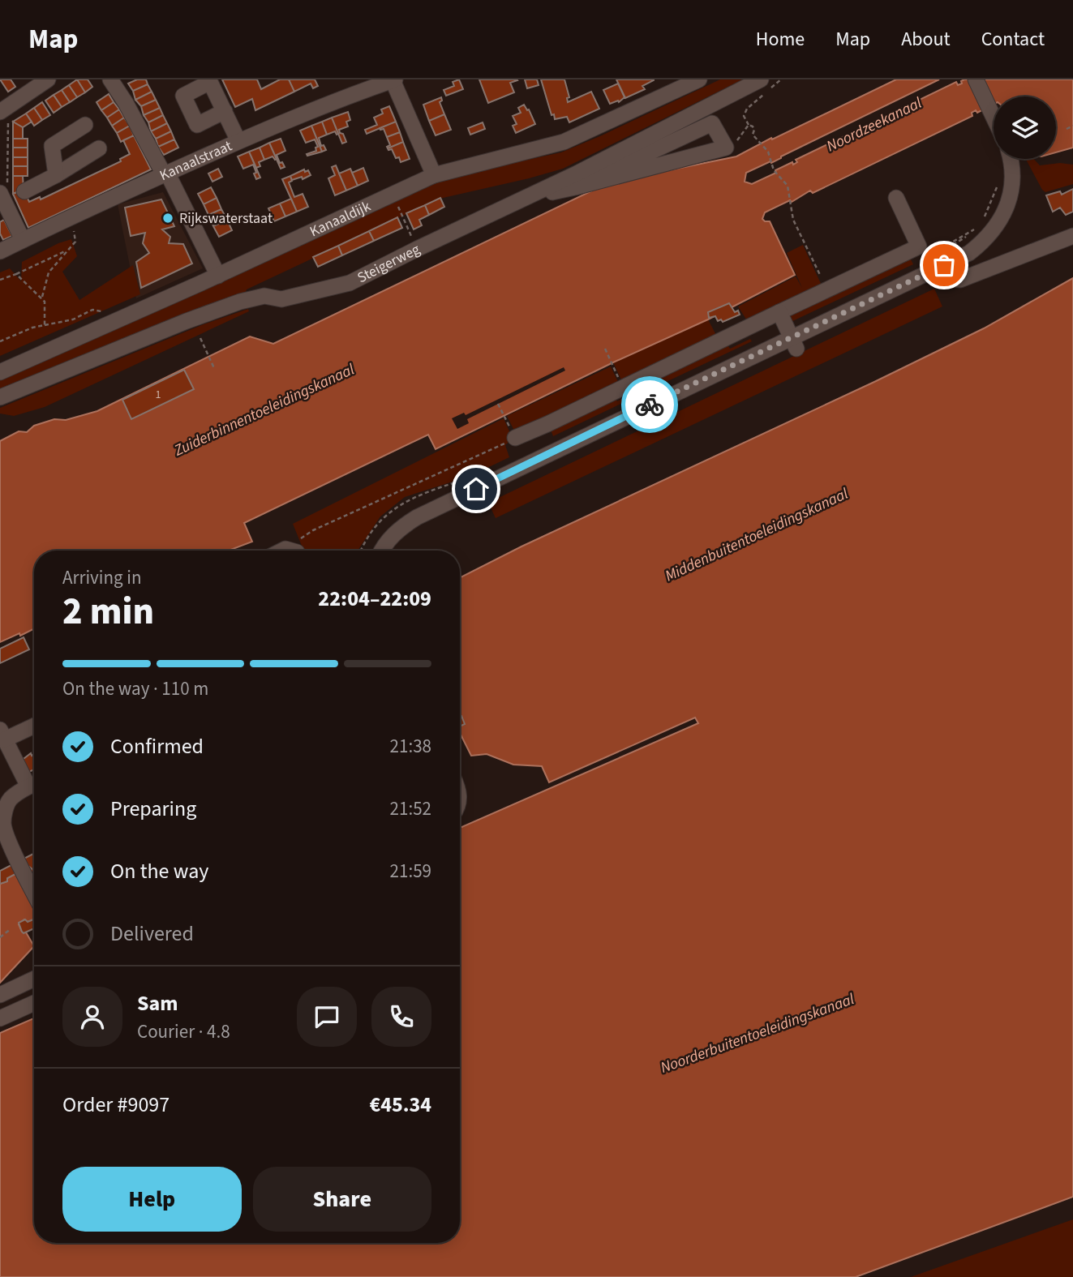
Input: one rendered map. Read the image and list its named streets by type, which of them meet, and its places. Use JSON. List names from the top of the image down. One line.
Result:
{"streets":{"street":["Kanaalstraat","Kanaaldijk","Steigerweg"]},"water":["Noordzeekanaal","Zuiderbinnentoeleidingskanaal","Middenbuitentoeleidingskanaal","Noorderbuitentoeleidingskanaal"],"places":["Rijkswaterstaat"],"house_numbers":["1"],"page":{"header":"Map","nav":["Home","Map","About","Contact"],"heading":["2 min","Arriving in","22:04–22:09"],"panel":["Sam","Courier · 4.8","Order #9097","€45.34"],"bar":"On the way · 110 m","list":[["Confirmed","21:38"],["Preparing","21:52"],["On the way","21:59"],"Delivered"],"buttons":["Help","Share"]}}
